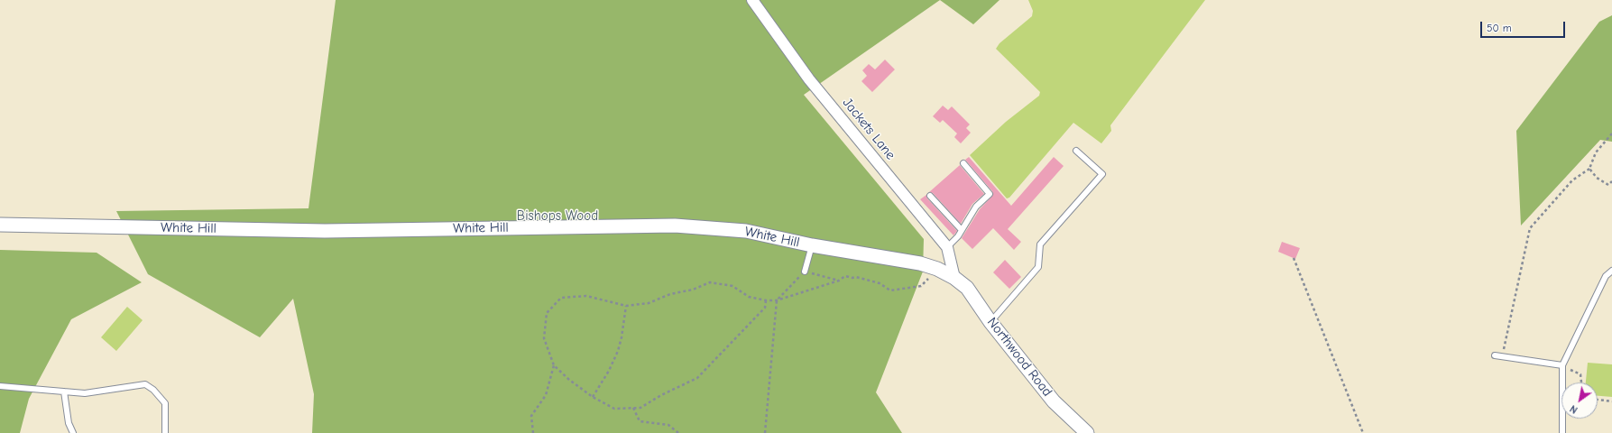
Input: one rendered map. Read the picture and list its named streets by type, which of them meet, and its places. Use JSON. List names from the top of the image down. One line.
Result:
{"streets":{"street":["Jackets Lane","White Hill","Northwood Road"]},"crossings":[["Jackets Lane","White Hill"],["Jackets Lane","Northwood Road"],["White Hill","Northwood Road"]],"parks":["Bishops Wood"],"scale_bar":"50 m","north":"bottom left"}
